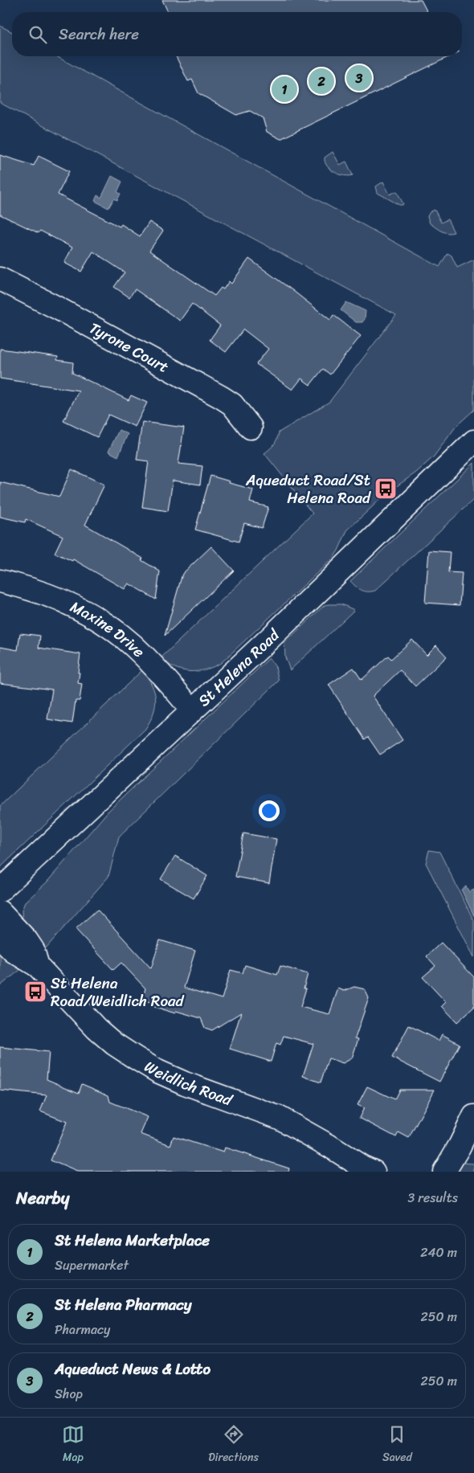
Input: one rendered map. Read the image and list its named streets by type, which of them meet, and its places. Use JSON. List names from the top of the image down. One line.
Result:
{"streets":{"street":["Tyrone Court","Maxine Drive","St Helena Road","Weidlich Road"]},"crossings":[["Maxine Drive","St Helena Road"]],"places":{"bus stop":["Aqueduct Road/St Helena Road","St Helena Road/Weidlich Road"]},"page":{"search":"Search here","pins":["3","2","1"],"heading":["Nearby","3 results"],"list":[{"mark":"1","name":"St Helena Marketplace","note":"Supermarket","value":"240 m"},{"mark":"2","name":"St Helena Pharmacy","note":"Pharmacy","value":"250 m"},{"mark":"3","name":"Aqueduct News & Lotto","note":"Shop","value":"250 m"}],"nav":["Map","Directions","Saved"]}}
